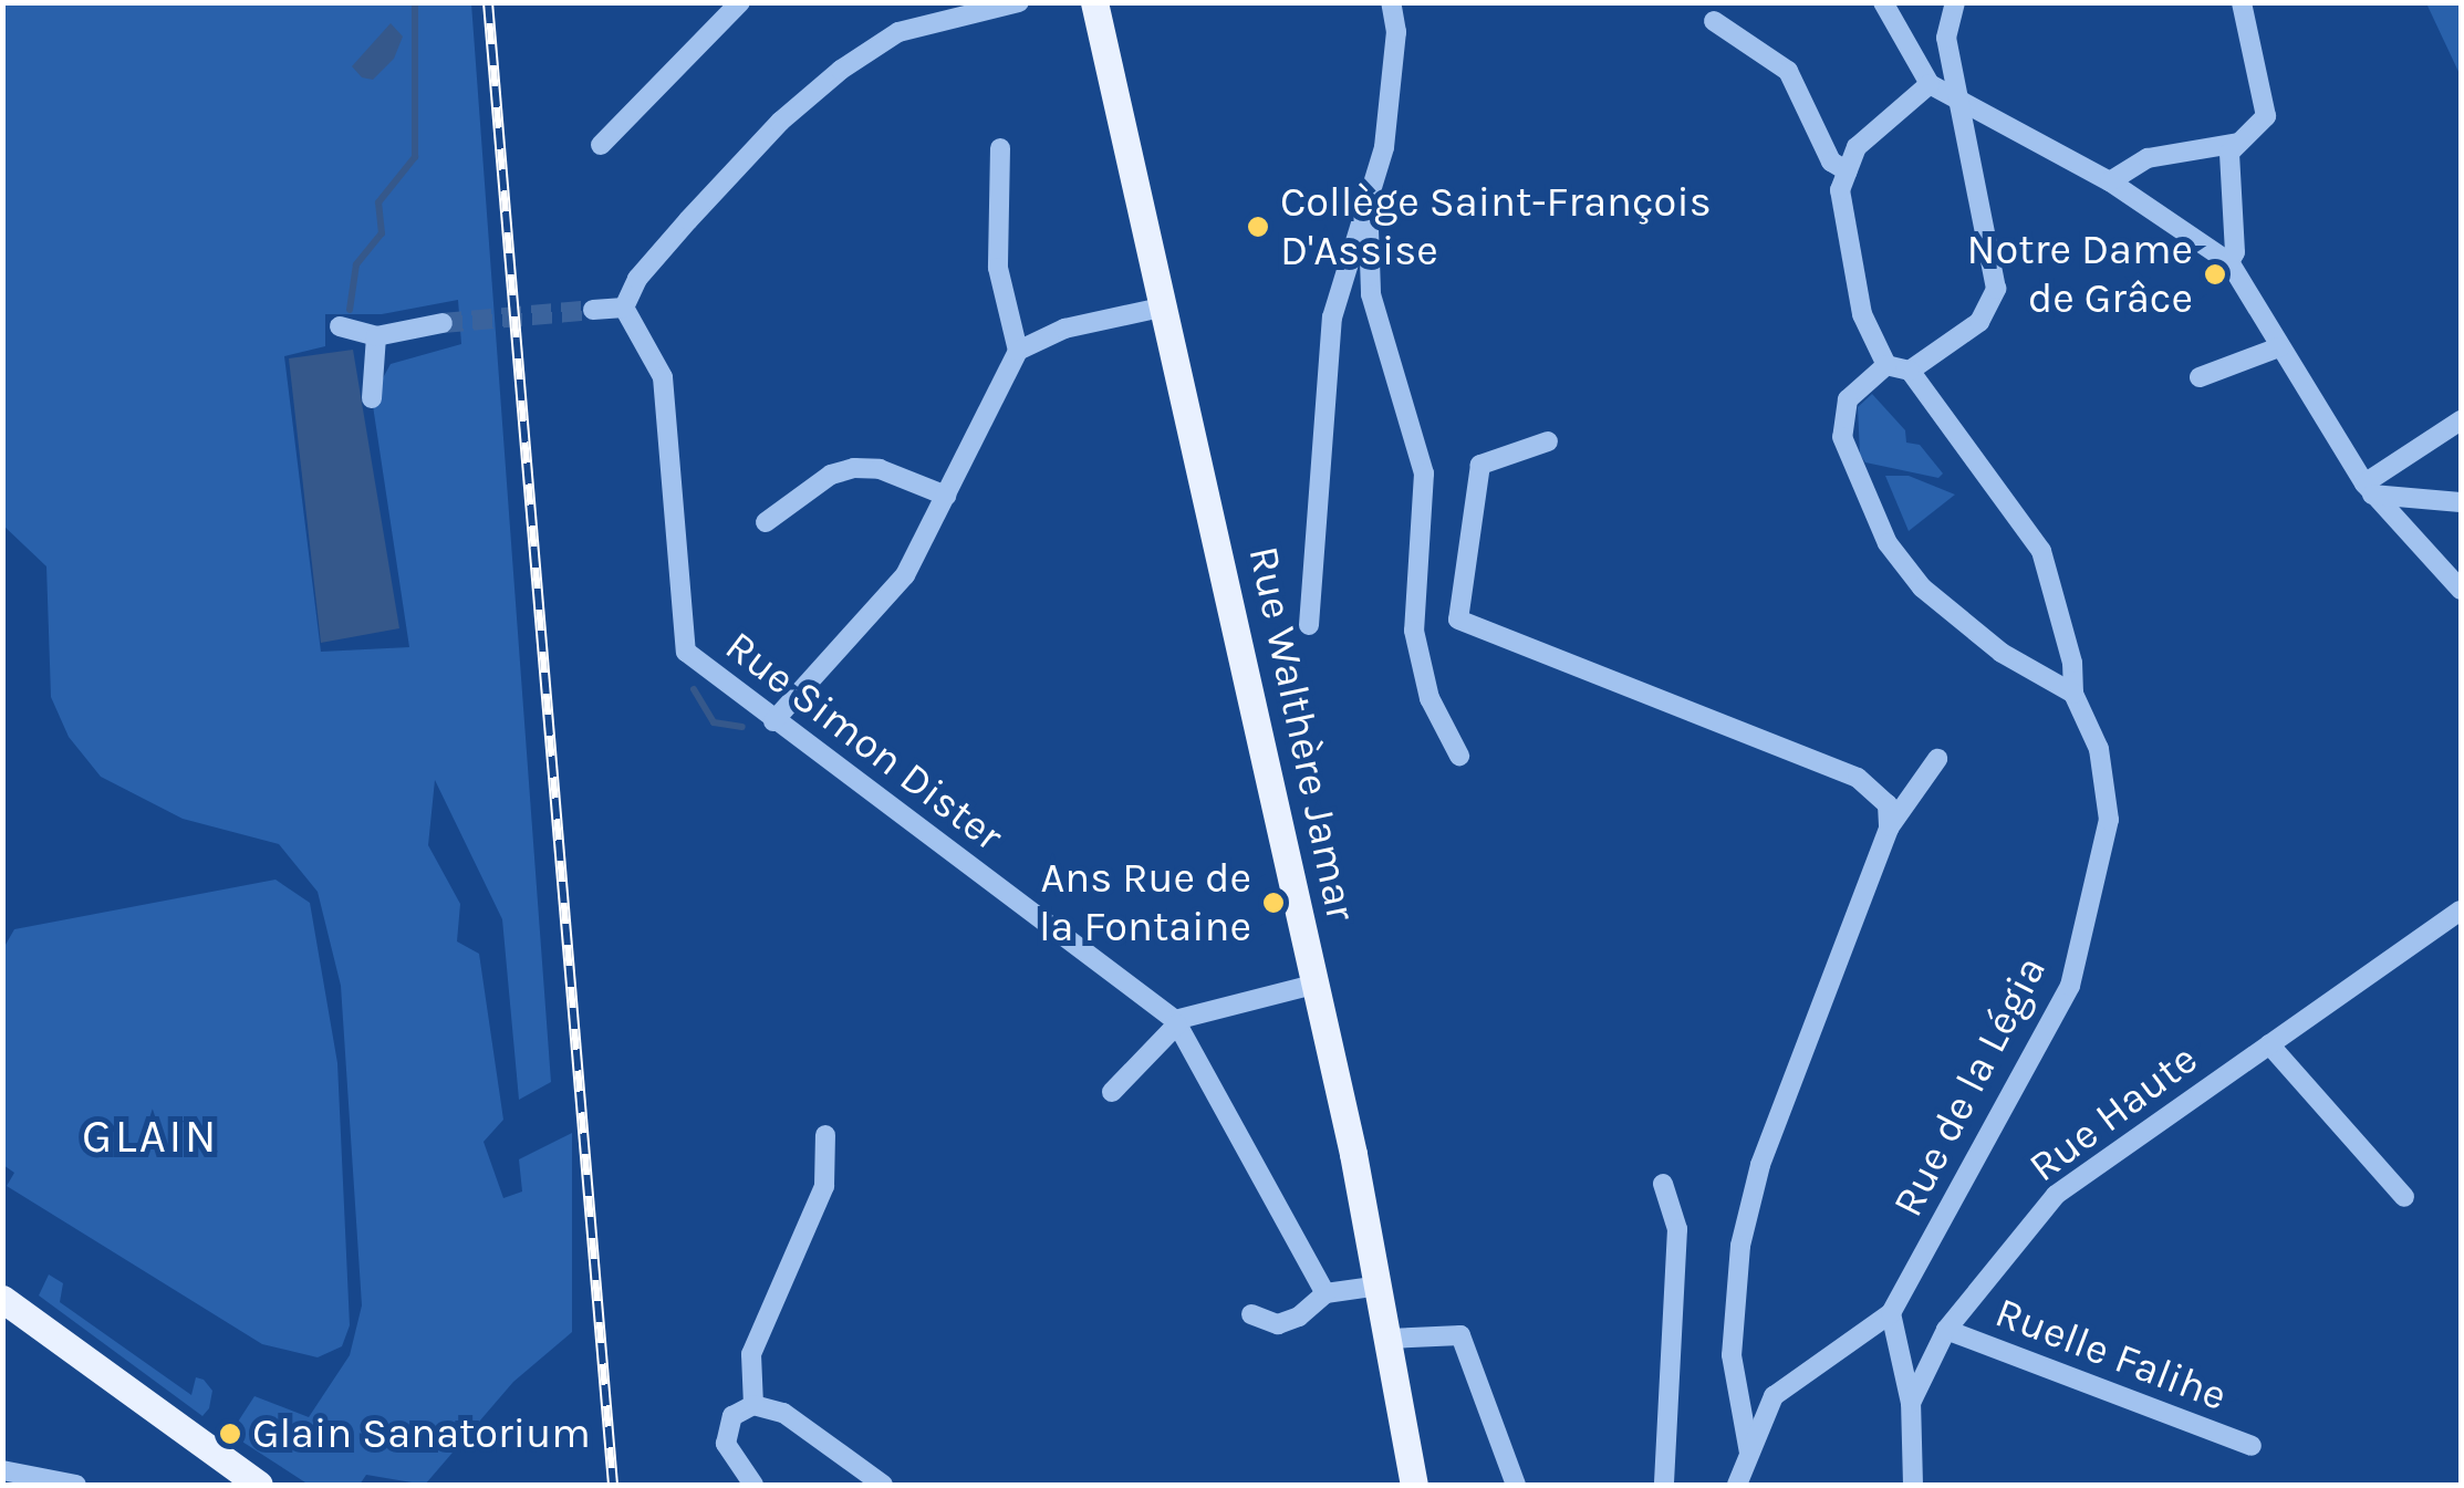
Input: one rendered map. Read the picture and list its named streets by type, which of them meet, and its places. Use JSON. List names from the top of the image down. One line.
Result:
{"streets":{"main road":["Rue Walthère Jamar"],"street":["Rue Simon Dister","Rue de la Légia","Rue Haute","Ruelle Falihe"]},"crossings":[["Rue Haute","Ruelle Falihe"]],"districts":["GLAIN"],"places":["Collège Saint-François D'Assise","Notre Dame de Grâce","Ans Rue de la Fontaine","Glain Sanatorium"]}
